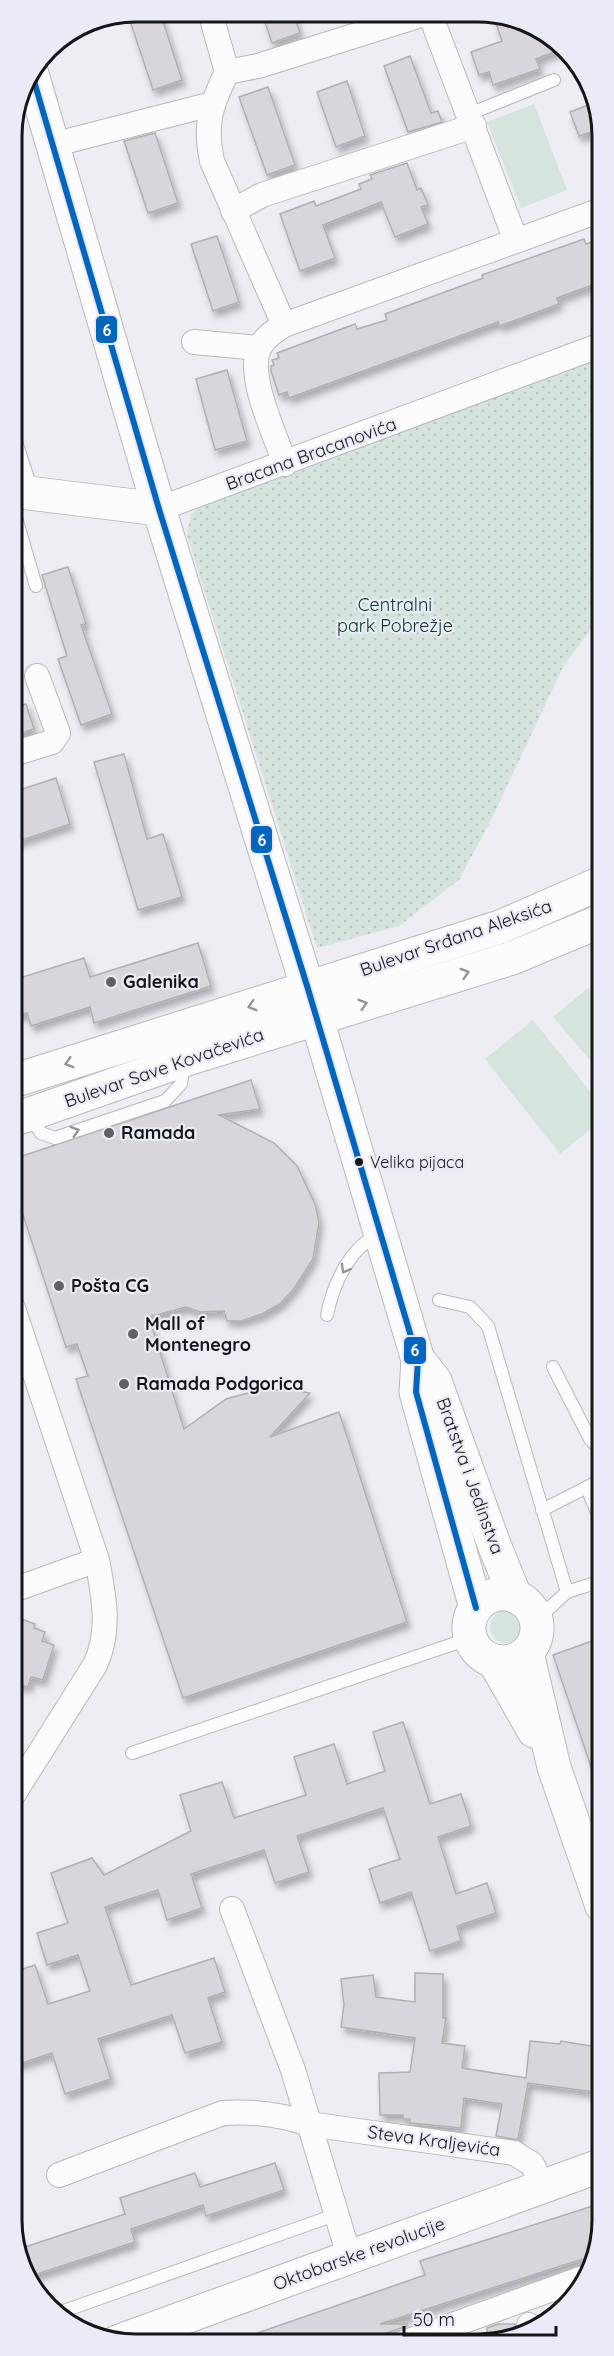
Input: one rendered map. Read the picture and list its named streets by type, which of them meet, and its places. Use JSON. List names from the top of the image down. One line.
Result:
{"streets":{"main road":["Bracana Bracanovića","Bulevar Srđana Aleksića","Bulevar Save Kovačevića","Bratstva i Jedinstva","Oktobarske revolucije"],"street":["Steva Kraljevića"]},"crossings":[["Bracana Bracanovića","Bratstva i Jedinstva"],["Bulevar Srđana Aleksića","Bulevar Save Kovačevića"],["Bulevar Srđana Aleksića","Bratstva i Jedinstva"],["Bulevar Save Kovačevića","Bratstva i Jedinstva"],["Steva Kraljevića","Oktobarske revolucije"]],"parks":["Centralni park Pobrežje"],"places":["Galenika","Ramada","Velika pijaca","Pošta CG","Mall of Montenegro","Ramada Podgorica"],"lines":["transit line 6"],"scale_bar":"50 m"}
